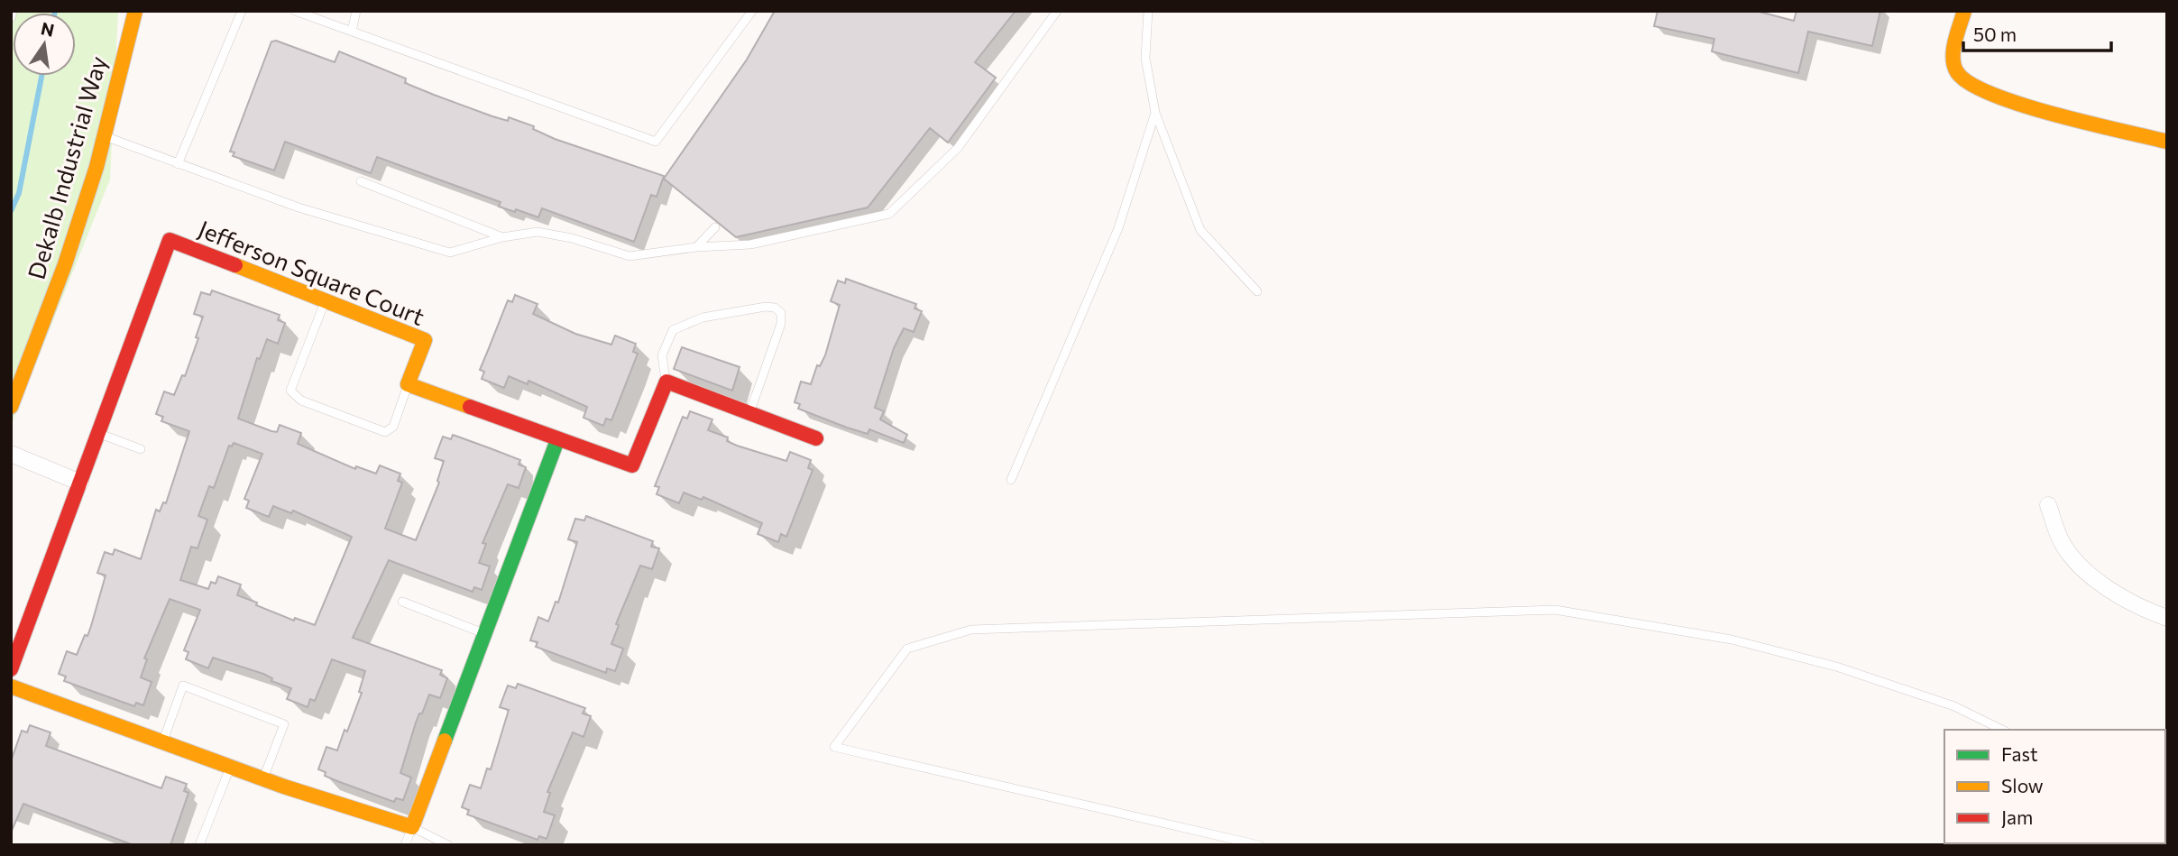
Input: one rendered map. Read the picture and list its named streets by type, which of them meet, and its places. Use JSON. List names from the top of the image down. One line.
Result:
{"streets":{"street":["Dekalb Industrial Way","Jefferson Square Court"]},"legend":["Fast","Slow","Jam"],"scale_bar":"50 m","north":"top"}
